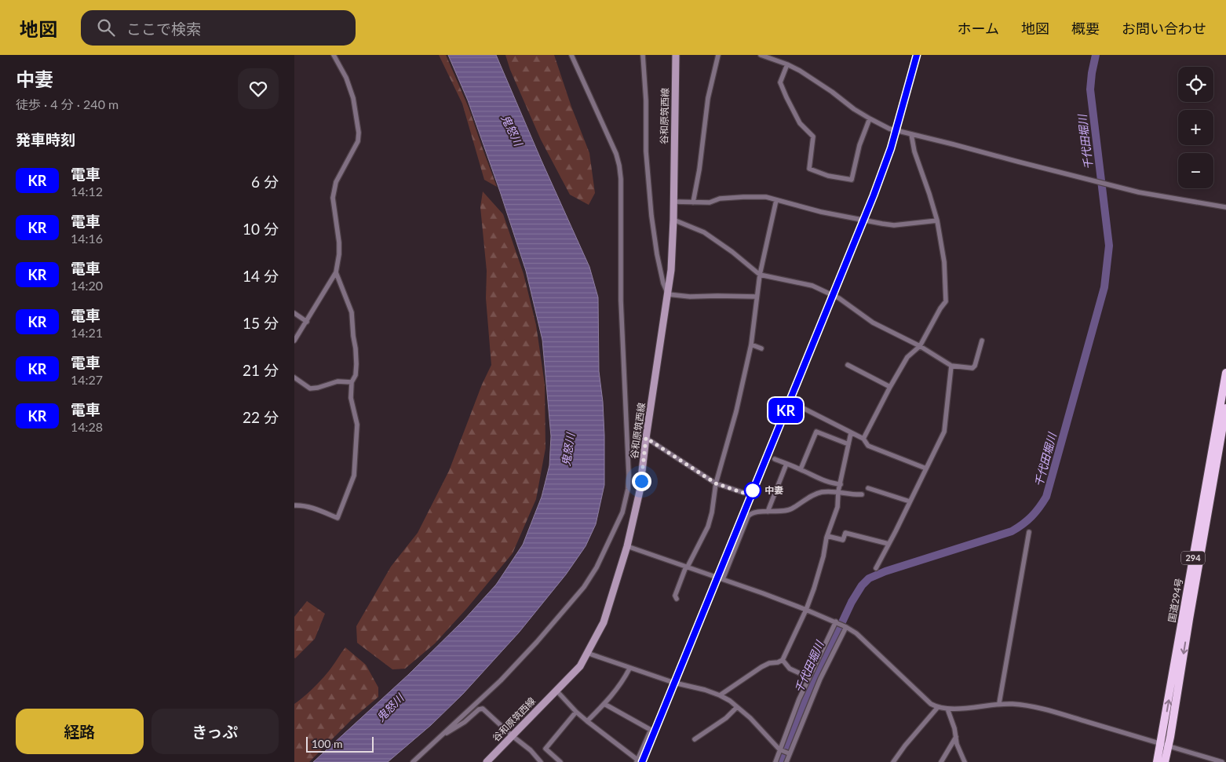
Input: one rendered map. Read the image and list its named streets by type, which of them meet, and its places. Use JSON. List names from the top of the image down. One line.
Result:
{"streets":{"highway":["294","国道294号"],"main road":["谷和原筑西線"]},"water":["鬼怒川","千代田堀川"],"places":["中妻"],"scale_bar":"100 m","page":{"header":"地図","search":"ここで検索","nav":["ホーム","地図","概要","お問い合わせ"],"heading":[["中妻","徒歩 · 4 分 · 240 m"],"発車時刻"],"on_map":"KR","map_buttons":["+","−"],"list":[{"mark":"KR","name":"電車","note":"14:12","value":"6 分"},{"mark":"KR","name":"電車","note":"14:16","value":"10 分"},{"mark":"KR","name":"電車","note":"14:20","value":"14 分"},{"mark":"KR","name":"電車","note":"14:21","value":"15 分"},{"mark":"KR","name":"電車","note":"14:27","value":"21 分"},{"mark":"KR","name":"電車","note":"14:28","value":"22 分"}],"buttons":["経路","きっぷ"],"scale":"100 m"}}
